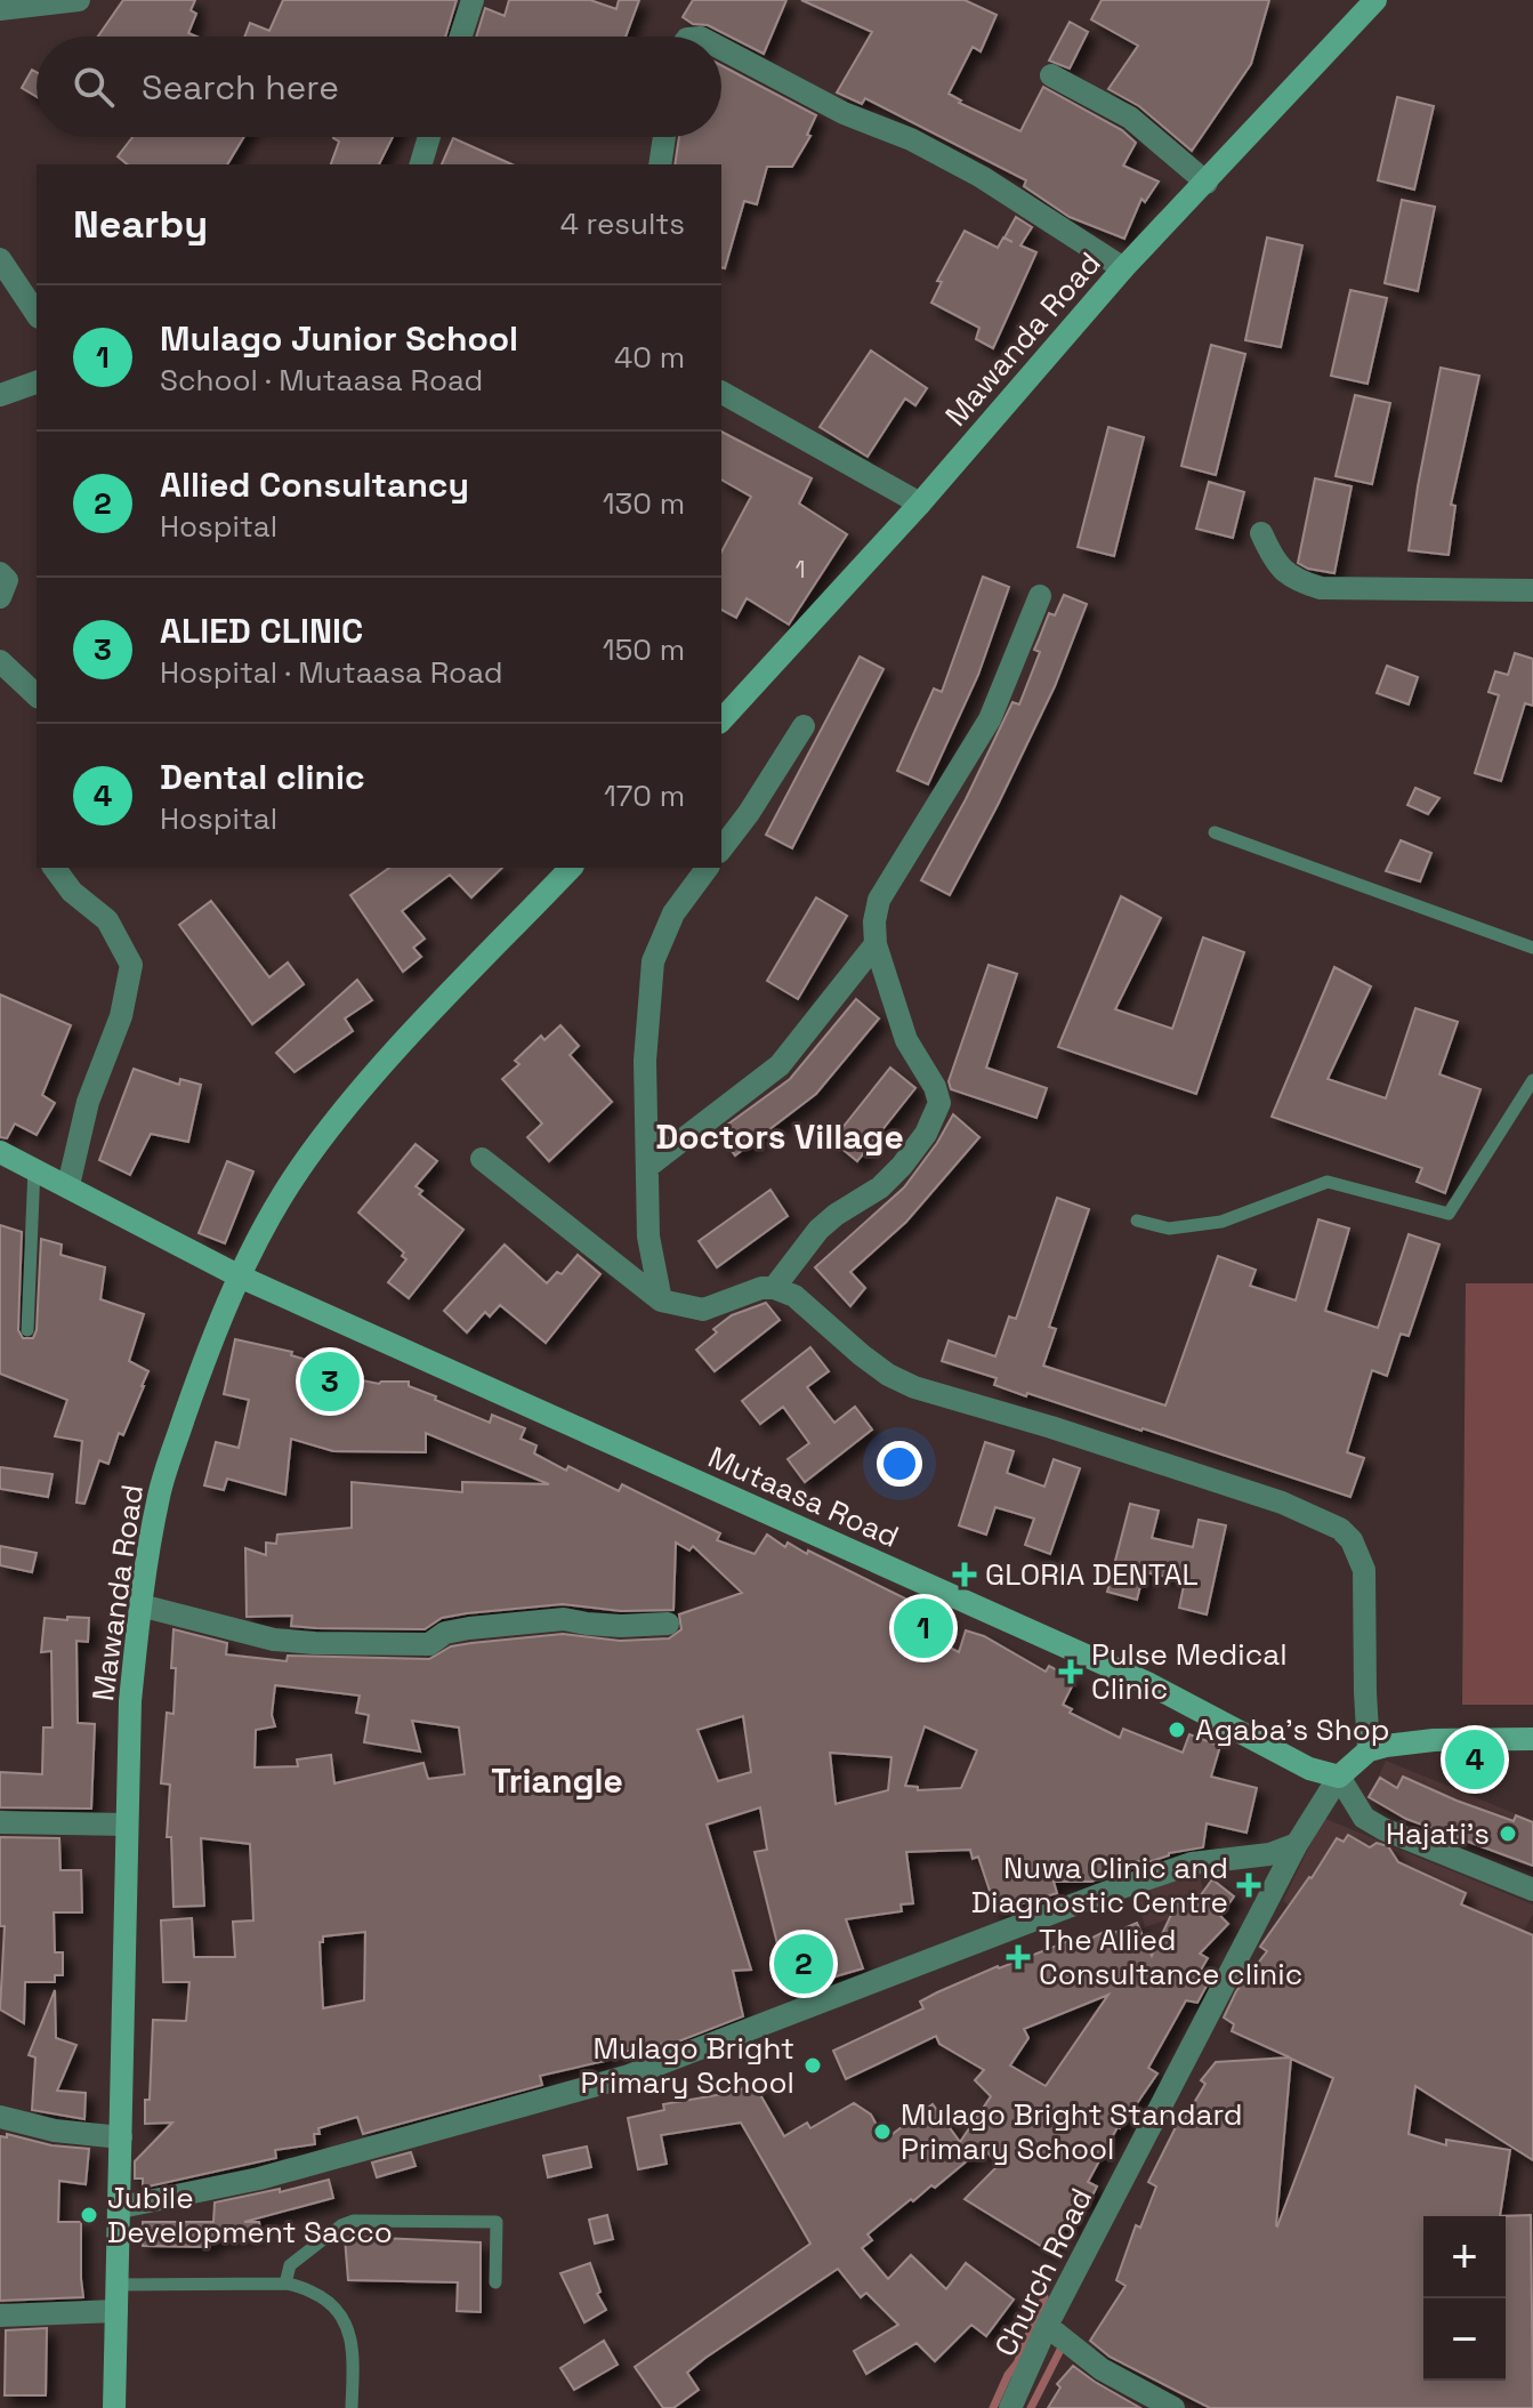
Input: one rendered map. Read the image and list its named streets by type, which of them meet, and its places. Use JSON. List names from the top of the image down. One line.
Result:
{"streets":{"street":["Mawanda Road","Mutaasa Road","Church Road"]},"crossings":[["Mawanda Road","Mutaasa Road"],["Mutaasa Road","Church Road"]],"districts":["Doctors Village","Triangle"],"places":{"health":["GLORIA DENTAL","Pulse Medical Clinic","Nuwa Clinic and Diagnostic Centre","The Allied Consultance clinic"],"other":["Agaba's Shop","Hajati's","Mulago Bright Primary School","Mulago Bright Standard Primary School","Jubile Development Sacco"]},"house_numbers":["1"],"page":{"search":"Search here","heading":["Nearby","4 results"],"list":[{"mark":"1","name":"Mulago Junior School","note":"School · Mutaasa Road","value":"40 m"},{"mark":"2","name":"Allied Consultancy","note":"Hospital","value":"130 m"},{"mark":"3","name":"ALIED CLINIC","note":"Hospital · Mutaasa Road","value":"150 m"},{"mark":"4","name":"Dental clinic","note":"Hospital","value":"170 m"}],"pins":["3","1","4","2"],"map_buttons":["+","−"]}}
